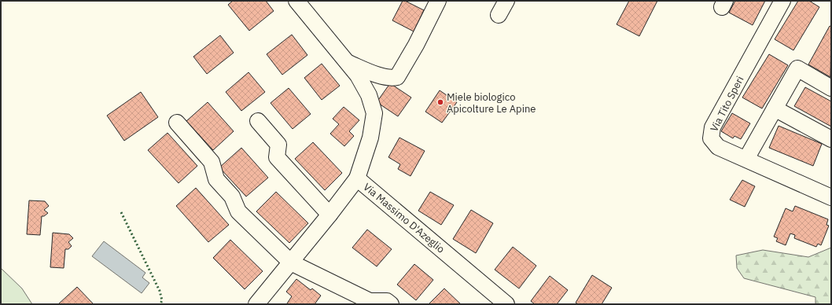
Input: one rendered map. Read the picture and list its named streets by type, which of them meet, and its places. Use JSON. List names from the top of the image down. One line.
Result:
{"streets":{"street":["Via Tito Speri","Via Massimo D'Azeglio"]},"places":["Miele biologico Apicolture Le Apine"]}
